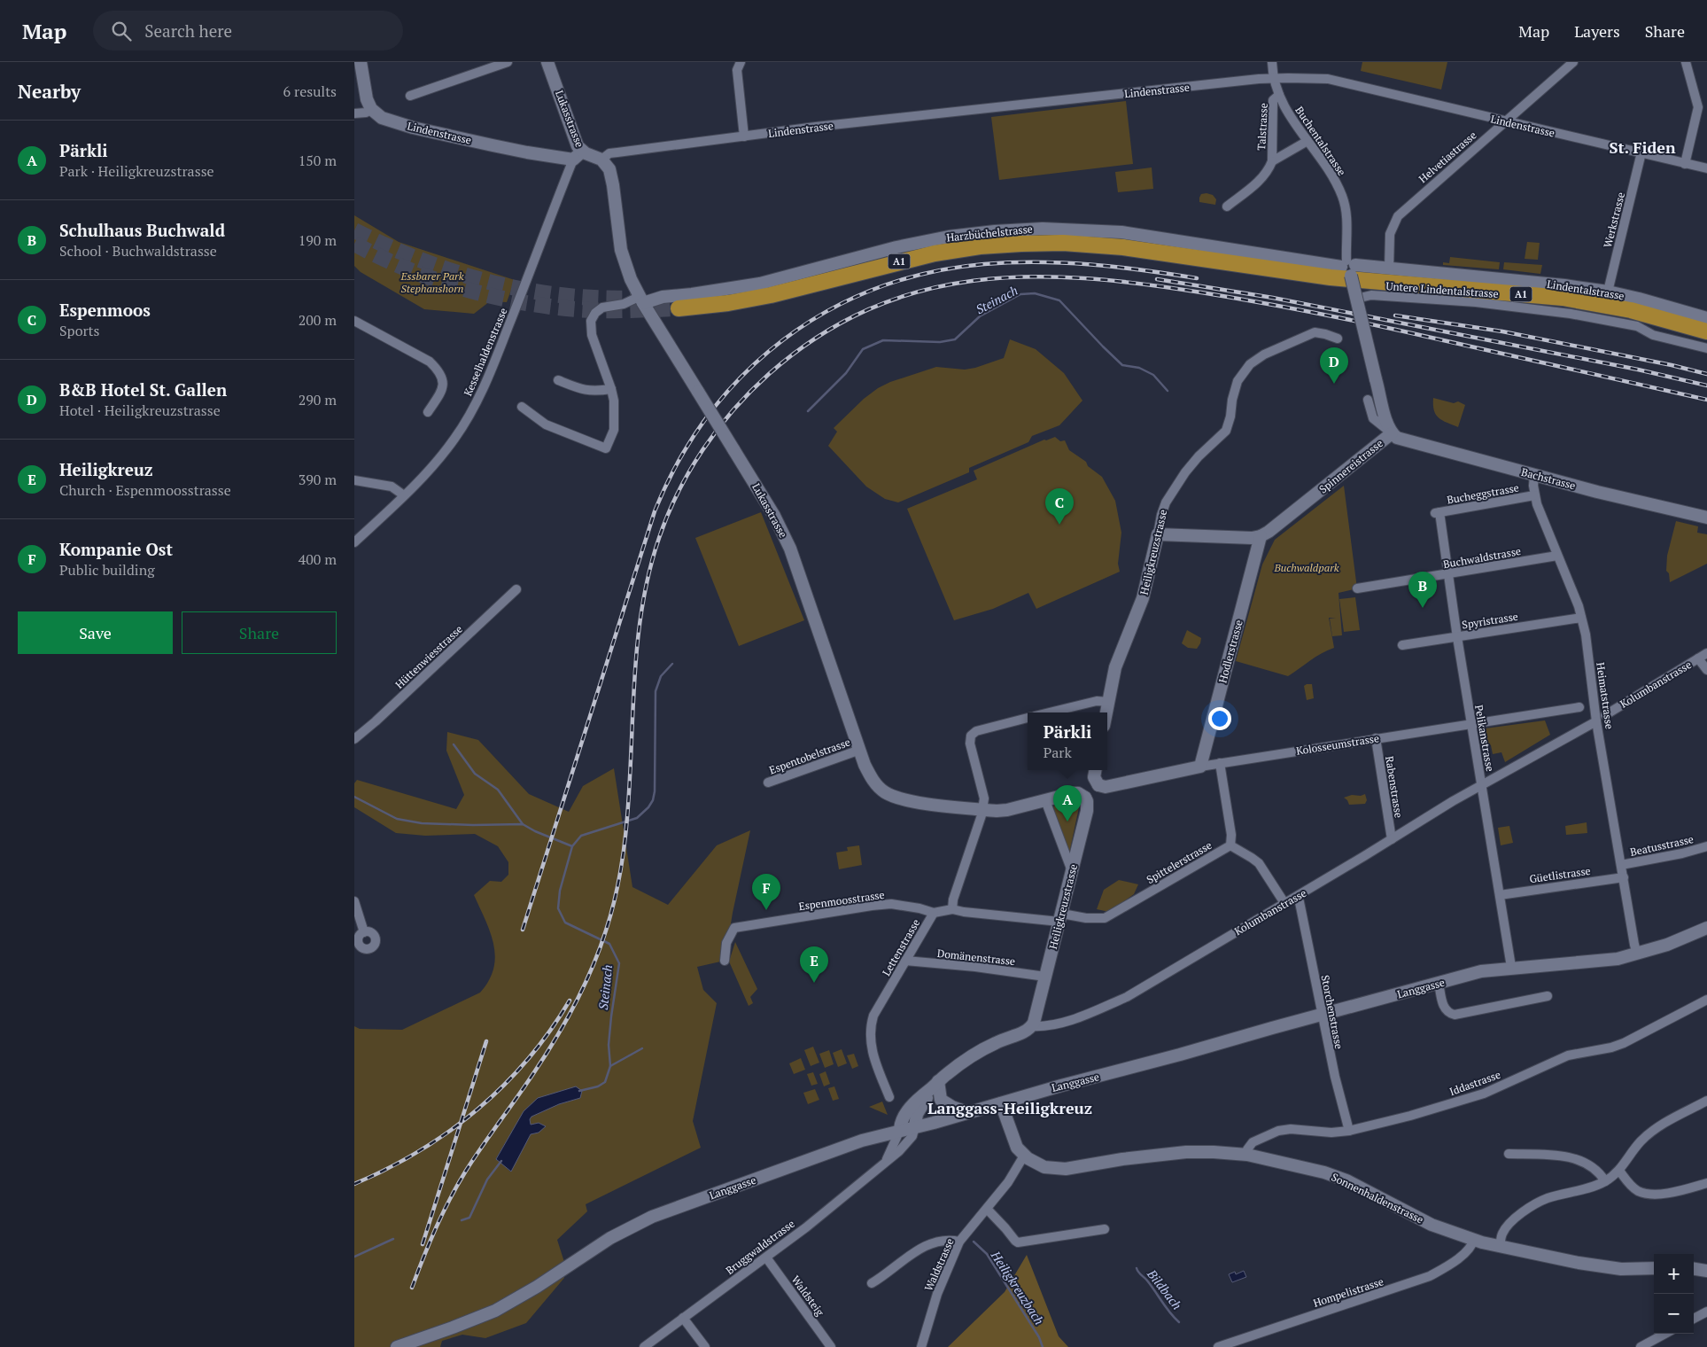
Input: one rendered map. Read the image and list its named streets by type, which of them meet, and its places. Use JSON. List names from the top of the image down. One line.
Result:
{"streets":{"highway":["A1"],"street":["Lindenstrasse","Lukasstrasse","Talstrasse","Buchentalstrasse","Helvetiastrasse","Werkstrasse","Harzbüchelstrasse","Untere Lindentalstrasse","Lindentalstrasse","Kesselhaldenstrasse","Spinnereistrasse","Bachstrasse","Bucheggstrasse","Heiligkreuzstrasse","Buchwaldstrasse","Spyristrasse","Hodlerstrasse","Hüttenwiesstrasse","Kolumbanstrasse","Heimatstrasse","Pelikanstrasse","Kolosseumstrasse","Espentobelstrasse","Rabenstrasse","Beatusstrasse","Spittelerstrasse","Güetlistrasse","Espenmoosstrasse","Lettenstrasse","Domänenstrasse","Langgasse","Storchenstrasse","Iddastrasse","Sonnenhaldenstrasse","Bruggwaldstrasse","Waldstrasse","Hompelistrasse","Waldsteig"]},"crossings":[["Lindenstrasse","Lukasstrasse"],["Lindenstrasse","Buchentalstrasse"],["Lindenstrasse","Helvetiastrasse"],["Lindenstrasse","Werkstrasse"],["Lindenstrasse","Kesselhaldenstrasse"],["Lukasstrasse","Harzbüchelstrasse"],["Lukasstrasse","Kesselhaldenstrasse"],["Lukasstrasse","Heiligkreuzstrasse"],["Lukasstrasse","Espentobelstrasse"],["Talstrasse","Buchentalstrasse"],["Buchentalstrasse","Harzbüchelstrasse"],["Buchentalstrasse","Lindentalstrasse"],["Buchentalstrasse","Spinnereistrasse"],["Helvetiastrasse","Lindentalstrasse"],["Werkstrasse","Lindentalstrasse"],["Harzbüchelstrasse","Lindentalstrasse"],["Harzbüchelstrasse","Spinnereistrasse"],["Untere Lindentalstrasse","Spinnereistrasse"],["Lindentalstrasse","Spinnereistrasse"],["Spinnereistrasse","Bachstrasse"],["Spinnereistrasse","Hodlerstrasse"],["Bachstrasse","Heimatstrasse"],["Bucheggstrasse","Heimatstrasse"],["Bucheggstrasse","Pelikanstrasse"],["Heiligkreuzstrasse","Kolumbanstrasse"],["Heiligkreuzstrasse","Spittelerstrasse"],["Heiligkreuzstrasse","Domänenstrasse"],["Buchwaldstrasse","Heimatstrasse"],["Buchwaldstrasse","Pelikanstrasse"],["Spyristrasse","Heimatstrasse"],["Spyristrasse","Pelikanstrasse"],["Hodlerstrasse","Kolosseumstrasse"],["Kolumbanstrasse","Heimatstrasse"],["Kolumbanstrasse","Pelikanstrasse"],["Kolumbanstrasse","Rabenstrasse"],["Kolumbanstrasse","Langgasse"],["Kolumbanstrasse","Storchenstrasse"],["Kolumbanstrasse","Bruggwaldstrasse"],["Heimatstrasse","Beatusstrasse"],["Heimatstrasse","Güetlistrasse"],["Heimatstrasse","Langgasse"],["Pelikanstrasse","Kolosseumstrasse"],["Pelikanstrasse","Güetlistrasse"],["Pelikanstrasse","Langgasse"],["Kolosseumstrasse","Rabenstrasse"],["Espenmoosstrasse","Lettenstrasse"],["Lettenstrasse","Domänenstrasse"],["Langgasse","Storchenstrasse"],["Langgasse","Sonnenhaldenstrasse"],["Langgasse","Bruggwaldstrasse"],["Storchenstrasse","Iddastrasse"],["Iddastrasse","Sonnenhaldenstrasse"],["Sonnenhaldenstrasse","Waldstrasse"],["Sonnenhaldenstrasse","Hompelistrasse"],["Bruggwaldstrasse","Waldsteig"]],"districts":["St. Fiden","Langgass-Heiligkreuz"],"water":["Steinach","Heiligkreuzbach","Bildbach"],"parks":["Essbarer Park Stephanshorn","Buchwaldpark"],"page":{"header":"Map","search":"Search here","nav":["Map","Layers","Share"],"heading":["Nearby","6 results"],"list":[{"mark":"A","name":"Pärkli","note":"Park · Heiligkreuzstrasse","value":"150 m"},{"mark":"B","name":"Schulhaus Buchwald","note":"School · Buchwaldstrasse","value":"190 m"},{"mark":"C","name":"Espenmoos","note":"Sports","value":"200 m"},{"mark":"D","name":"B&B Hotel St. Gallen","note":"Hotel · Heiligkreuzstrasse","value":"290 m"},{"mark":"E","name":"Heiligkreuz","note":"Church · Espenmoosstrasse","value":"390 m"},{"mark":"F","name":"Kompanie Ost","note":"Public building","value":"400 m"}],"pins":["D","C","B","A","F","E"],"buttons":["Save","Share"],"popup":["Pärkli","Park"],"map_buttons":["+","−"]}}
